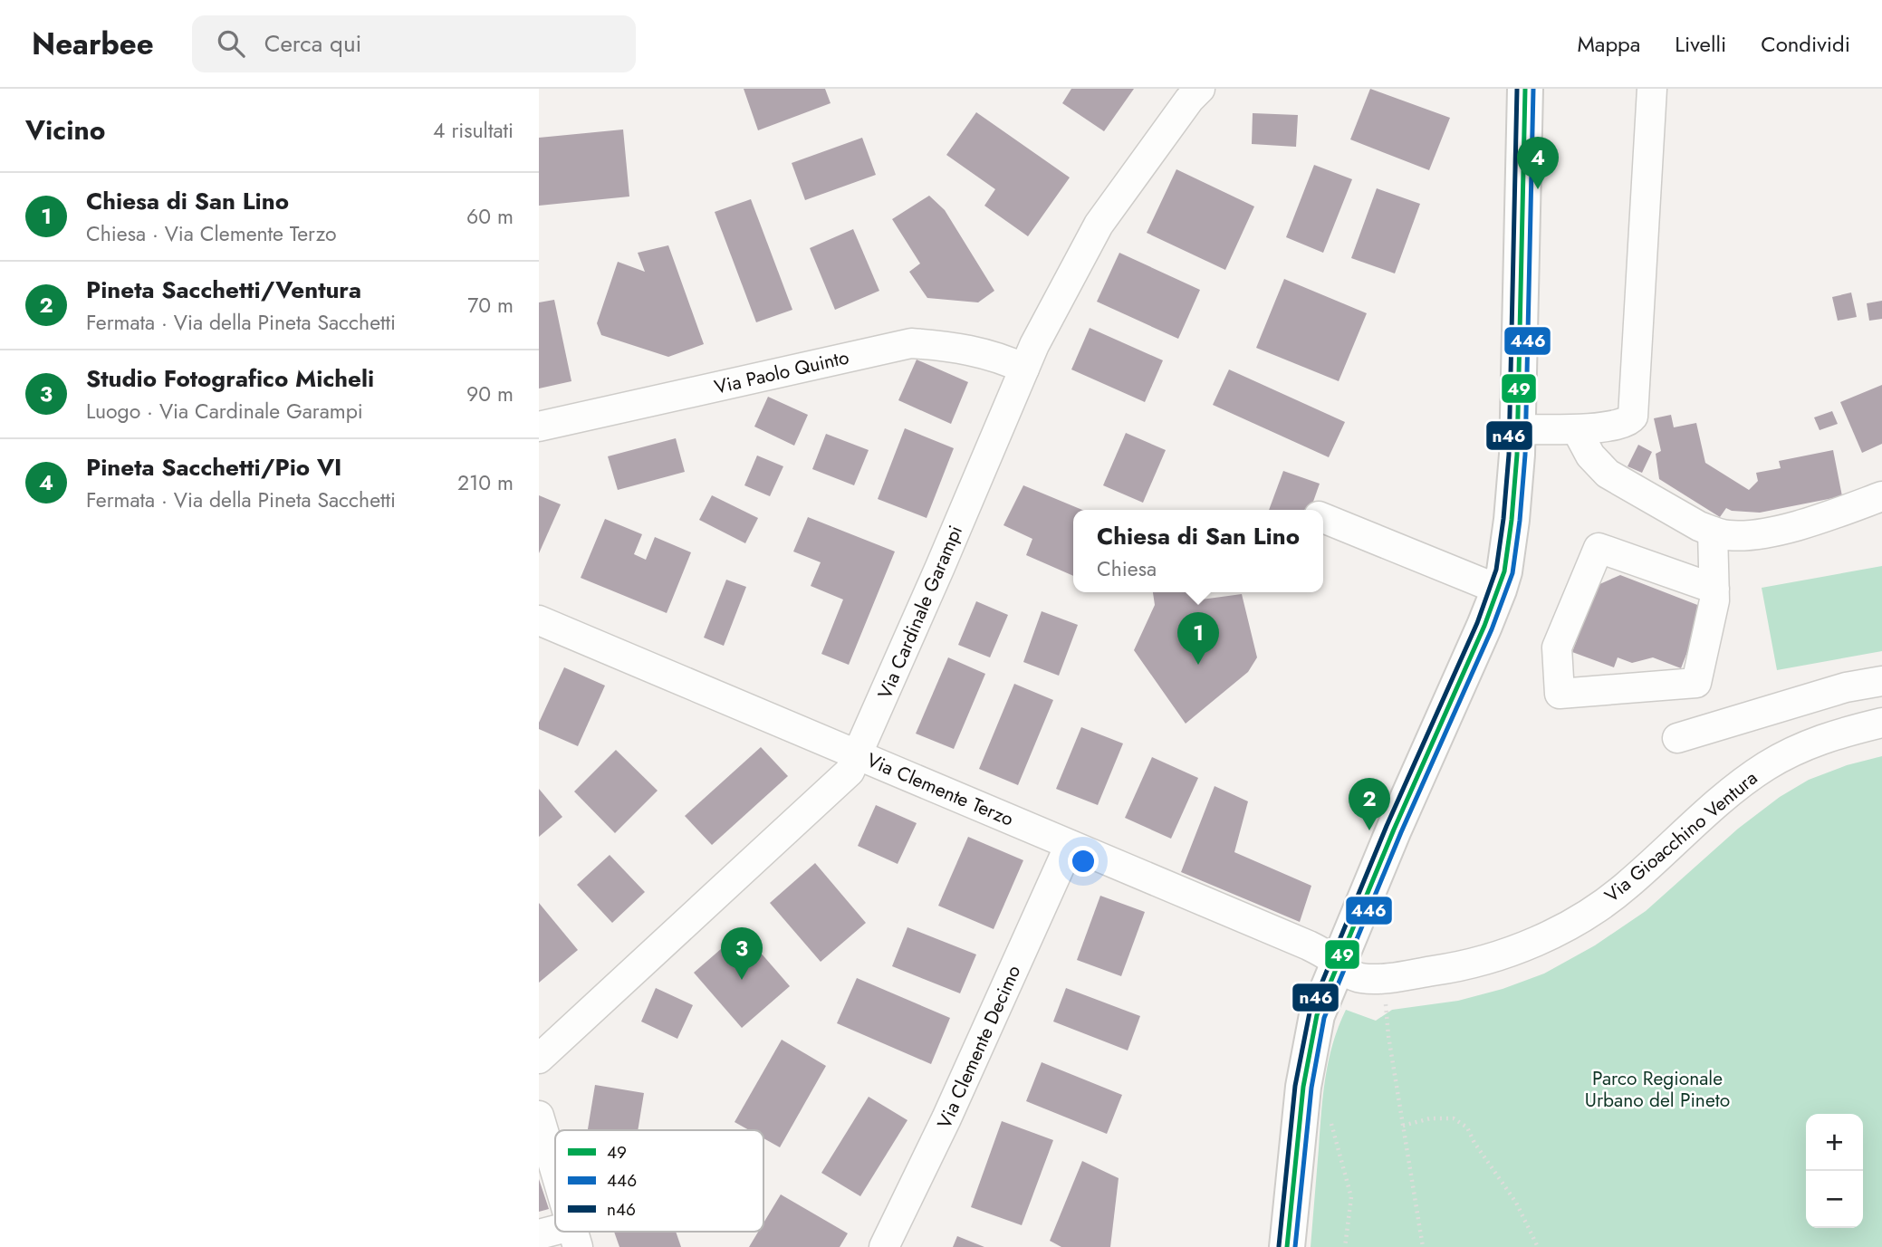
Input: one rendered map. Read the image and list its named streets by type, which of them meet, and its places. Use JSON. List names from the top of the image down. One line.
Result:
{"streets":{"street":["Via Paolo Quinto","Via Cardinale Garampi","Via Clemente Terzo","Via Gioacchino Ventura","Via Clemente Decimo"]},"crossings":[["Via Paolo Quinto","Via Cardinale Garampi"],["Via Cardinale Garampi","Via Clemente Terzo"],["Via Clemente Terzo","Via Gioacchino Ventura"],["Via Clemente Terzo","Via Clemente Decimo"]],"parks":["Parco Regionale Urbano del Pineto"],"lines":["transit line 49","transit line 446","transit line n46"],"legend":["49","446","n46"],"page":{"header":"Nearbee","search":"Cerca qui","nav":["Mappa","Livelli","Condividi"],"heading":["Vicino","4 risultati"],"pins":["4","1","2","3"],"list":[{"mark":"1","name":"Chiesa di San Lino","note":"Chiesa · Via Clemente Terzo","value":"60 m"},{"mark":"2","name":"Pineta Sacchetti/Ventura","note":"Fermata · Via della Pineta Sacchetti","value":"70 m"},{"mark":"3","name":"Studio Fotografico Micheli","note":"Luogo · Via Cardinale Garampi","value":"90 m"},{"mark":"4","name":"Pineta Sacchetti/Pio VI","note":"Fermata · Via della Pineta Sacchetti","value":"210 m"}],"popup":["Chiesa di San Lino","Chiesa"],"map_buttons":["+","−"]}}
